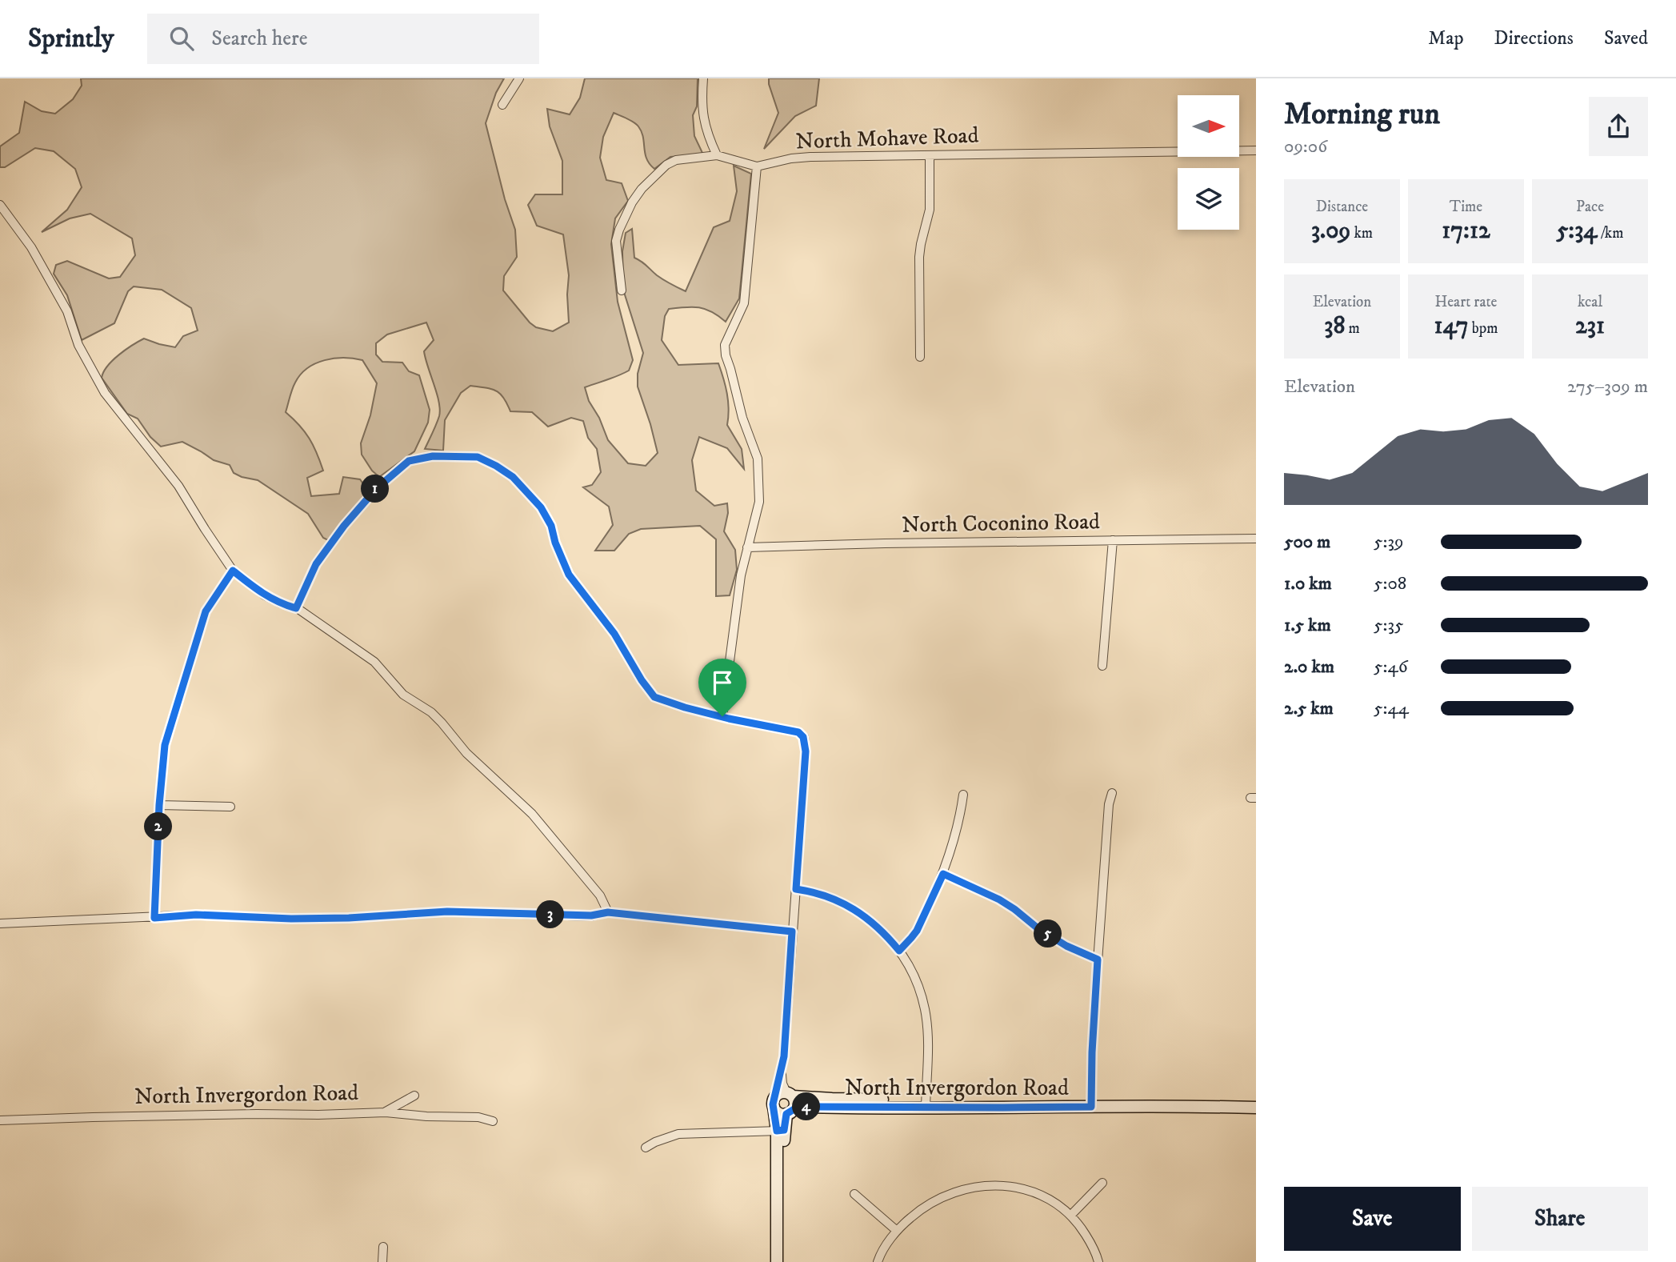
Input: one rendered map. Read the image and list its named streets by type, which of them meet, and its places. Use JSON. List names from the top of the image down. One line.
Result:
{"streets":{"street":["North Mohave Road","North Coconino Road","North Invergordon Road"]},"north":"right","page":{"header":"Sprintly","search":"Search here","nav":["Map","Directions","Saved"],"heading":["Morning run","09:06"],"stats":[["Distance","3.09 km"],["Time","17:12"],["Pace","5:34 /km"],["Elevation","38 m"],["Heart rate","147 bpm"],["kcal","231"]],"chart":["Elevation","275–309 m"],"pins":["1","2","3","5","4"],"list":[{"name":"500 m","note":"5:39"},{"name":"1.0 km","note":"5:08"},{"name":"1.5 km","note":"5:35"},{"name":"2.0 km","note":"5:46"},{"name":"2.5 km","note":"5:44"}],"buttons":["Save","Share"]}}
